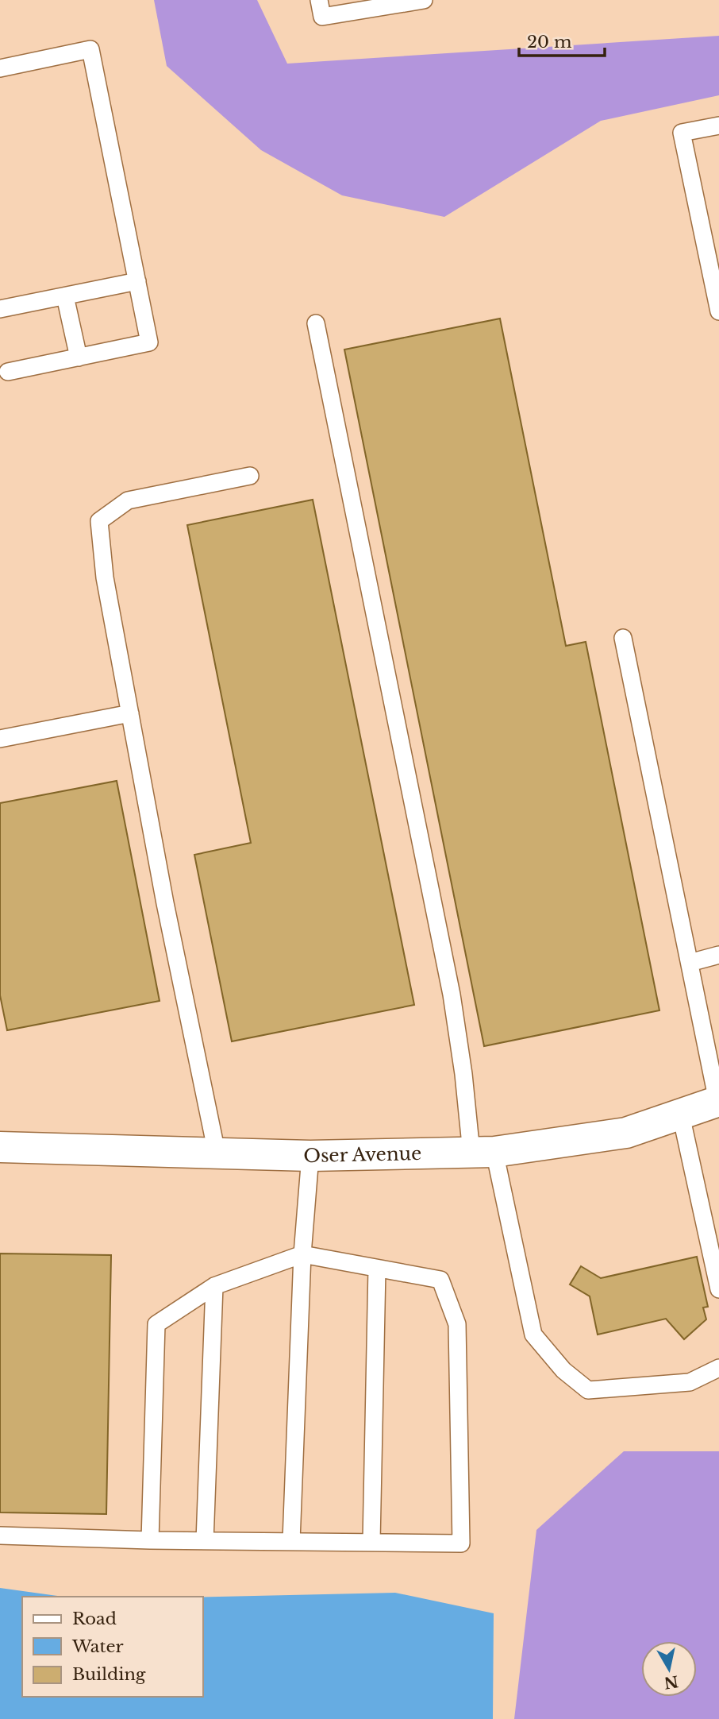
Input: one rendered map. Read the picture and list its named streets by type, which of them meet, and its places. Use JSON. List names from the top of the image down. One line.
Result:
{"streets":{"street":["Oser Avenue"]},"legend":["Road","Water","Building"],"scale_bar":"20 m","north":"bottom"}
